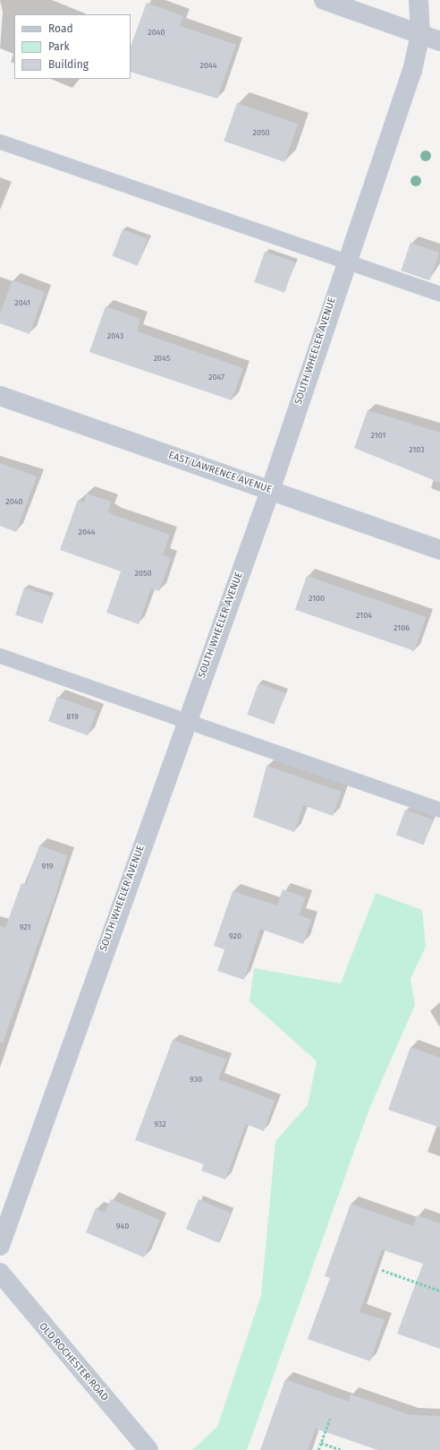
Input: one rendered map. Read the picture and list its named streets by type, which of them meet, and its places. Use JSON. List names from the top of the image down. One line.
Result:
{"streets":{"street":["SOUTH WHEELER AVENUE","EAST LAWRENCE AVENUE","OLD ROCHESTER ROAD"]},"crossings":[["SOUTH WHEELER AVENUE","EAST LAWRENCE AVENUE"]],"house_numbers":["2040","2044","2050","2041","2043","2045","2047","2101","2103","2040","2044","2050","2100","2104","2106","819","919","921","920","930","932","940"],"legend":["Road","Park","Building"]}
